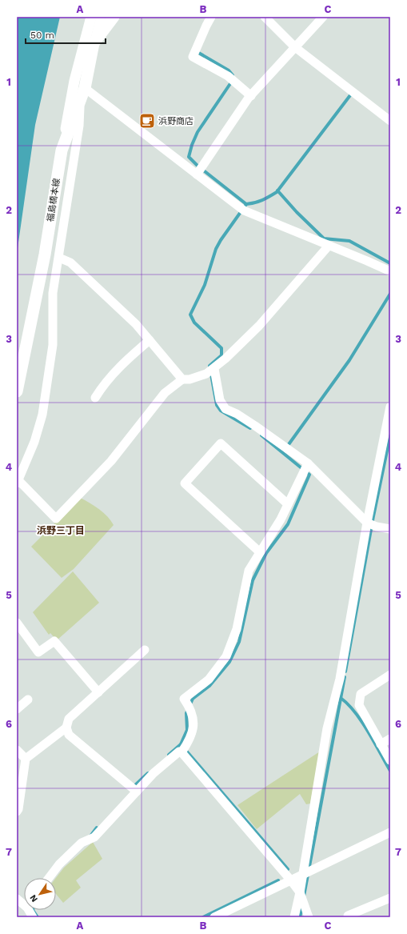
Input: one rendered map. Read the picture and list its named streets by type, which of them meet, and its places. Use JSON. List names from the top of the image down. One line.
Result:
{"streets":{"main road":["福島橋本線"]},"districts":["浜野三丁目"],"places":{"cafe":["浜野商店"]},"scale_bar":"50 m","north":"bottom left","grid":{"columns":["A","B","C"],"rows":["1","2","3","4","5","6","7"]}}
